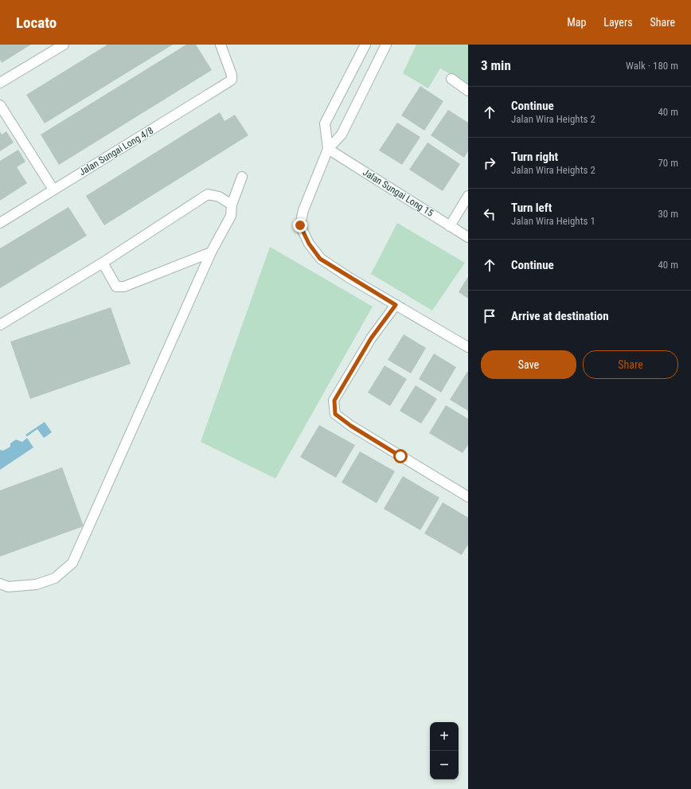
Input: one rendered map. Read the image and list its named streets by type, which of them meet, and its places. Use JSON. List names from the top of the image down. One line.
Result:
{"streets":{"street":["Jalan Sungai Long 4/8","Jalan Sungai Long 15"]},"page":{"header":"Locato","nav":["Map","Layers","Share"],"heading":["3 min","Walk · 180 m"],"list":[["Continue","Jalan Wira Heights 2","40 m"],["Turn right","Jalan Wira Heights 2","70 m"],["Turn left","Jalan Wira Heights 1","30 m"],["Continue","40 m"],"Arrive at destination"],"buttons":["Save","Share"],"map_buttons":["+","−"]}}
